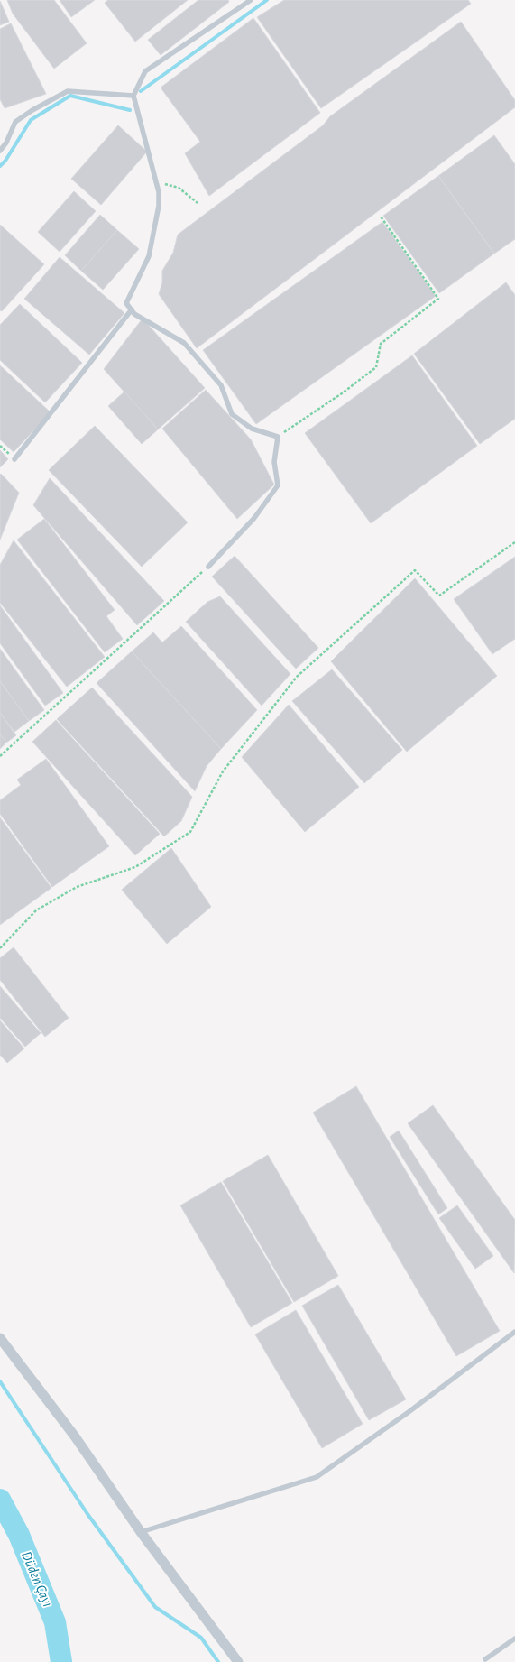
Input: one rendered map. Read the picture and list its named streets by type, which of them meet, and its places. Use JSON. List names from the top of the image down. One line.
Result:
{"water":["Düden Çayı"]}
